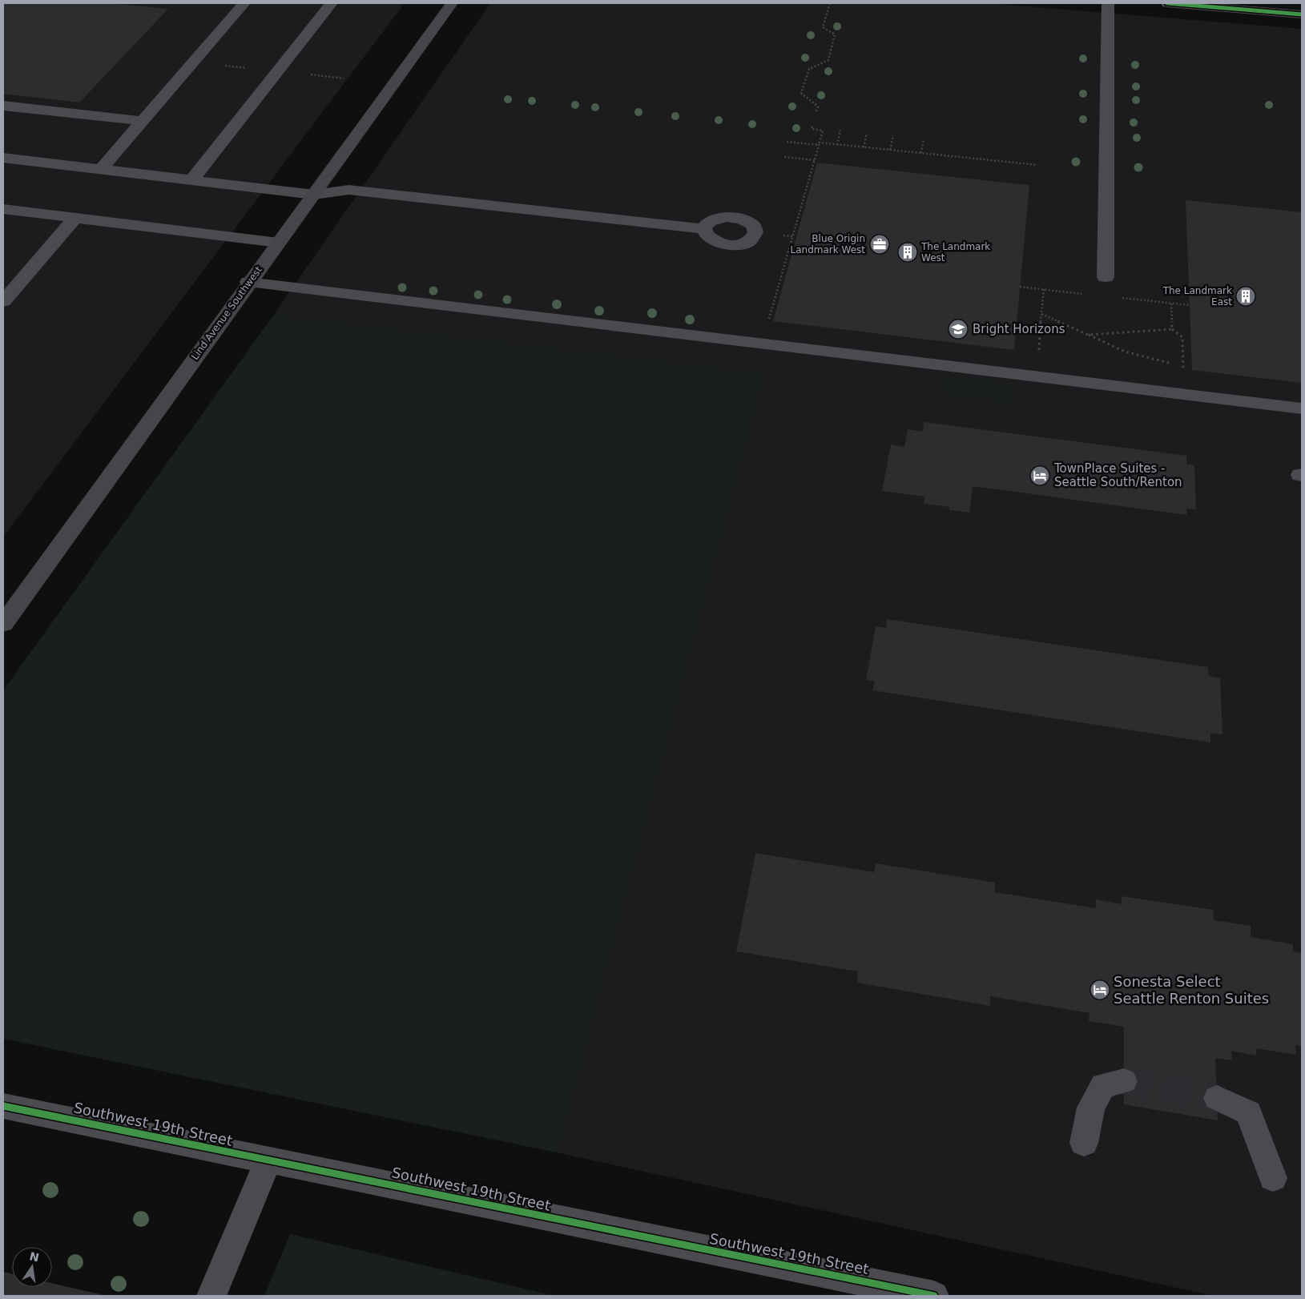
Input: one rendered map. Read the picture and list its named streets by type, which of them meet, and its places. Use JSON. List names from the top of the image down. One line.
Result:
{"streets":{"main road":["Lind Avenue Southwest"],"street":["Southwest 19th Street"]},"places":{"office":["Blue Origin Landmark West"],"building":["The Landmark West","The Landmark East"],"school or university":["Bright Horizons"],"hotel":["TownPlace Suites - Seattle South/Renton","Sonesta Select Seattle Renton Suites"]},"north":"top"}
